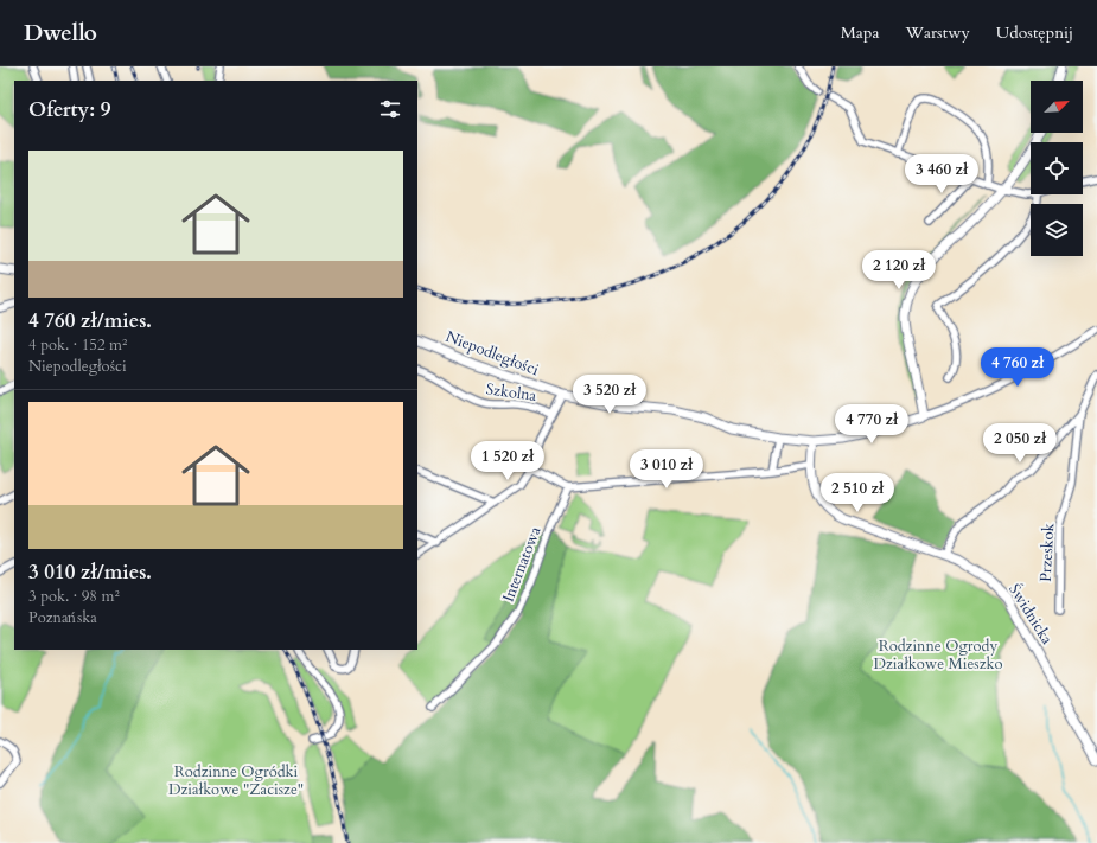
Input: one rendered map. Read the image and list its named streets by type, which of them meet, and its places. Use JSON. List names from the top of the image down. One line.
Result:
{"streets":{"main road":["Niepodległości","Świdnicka"],"street":["Szkolna","Przeskok","Internatowa"]},"crossings":[["Niepodległości","Świdnicka"],["Przeskok","Świdnicka"]],"parks":["Rodzinne Ogrody Działkowe Mieszko","Rodzinne Ogródki Działkowe \"Zacisze\""],"north":"top right","page":{"header":"Dwello","nav":["Mapa","Warstwy","Udostępnij"],"heading":"Oferty: 9","list":[{"name":"4 760 zł/mies.","note":"4 pok. · 152 m² · Niepodległości"},{"name":"3 010 zł/mies.","note":"3 pok. · 98 m² · Poznańska"}],"price":["3 460 zł","2 120 zł","4 760 zł","3 520 zł","4 770 zł","2 050 zł","1 520 zł","3 010 zł","2 510 zł"]}}
